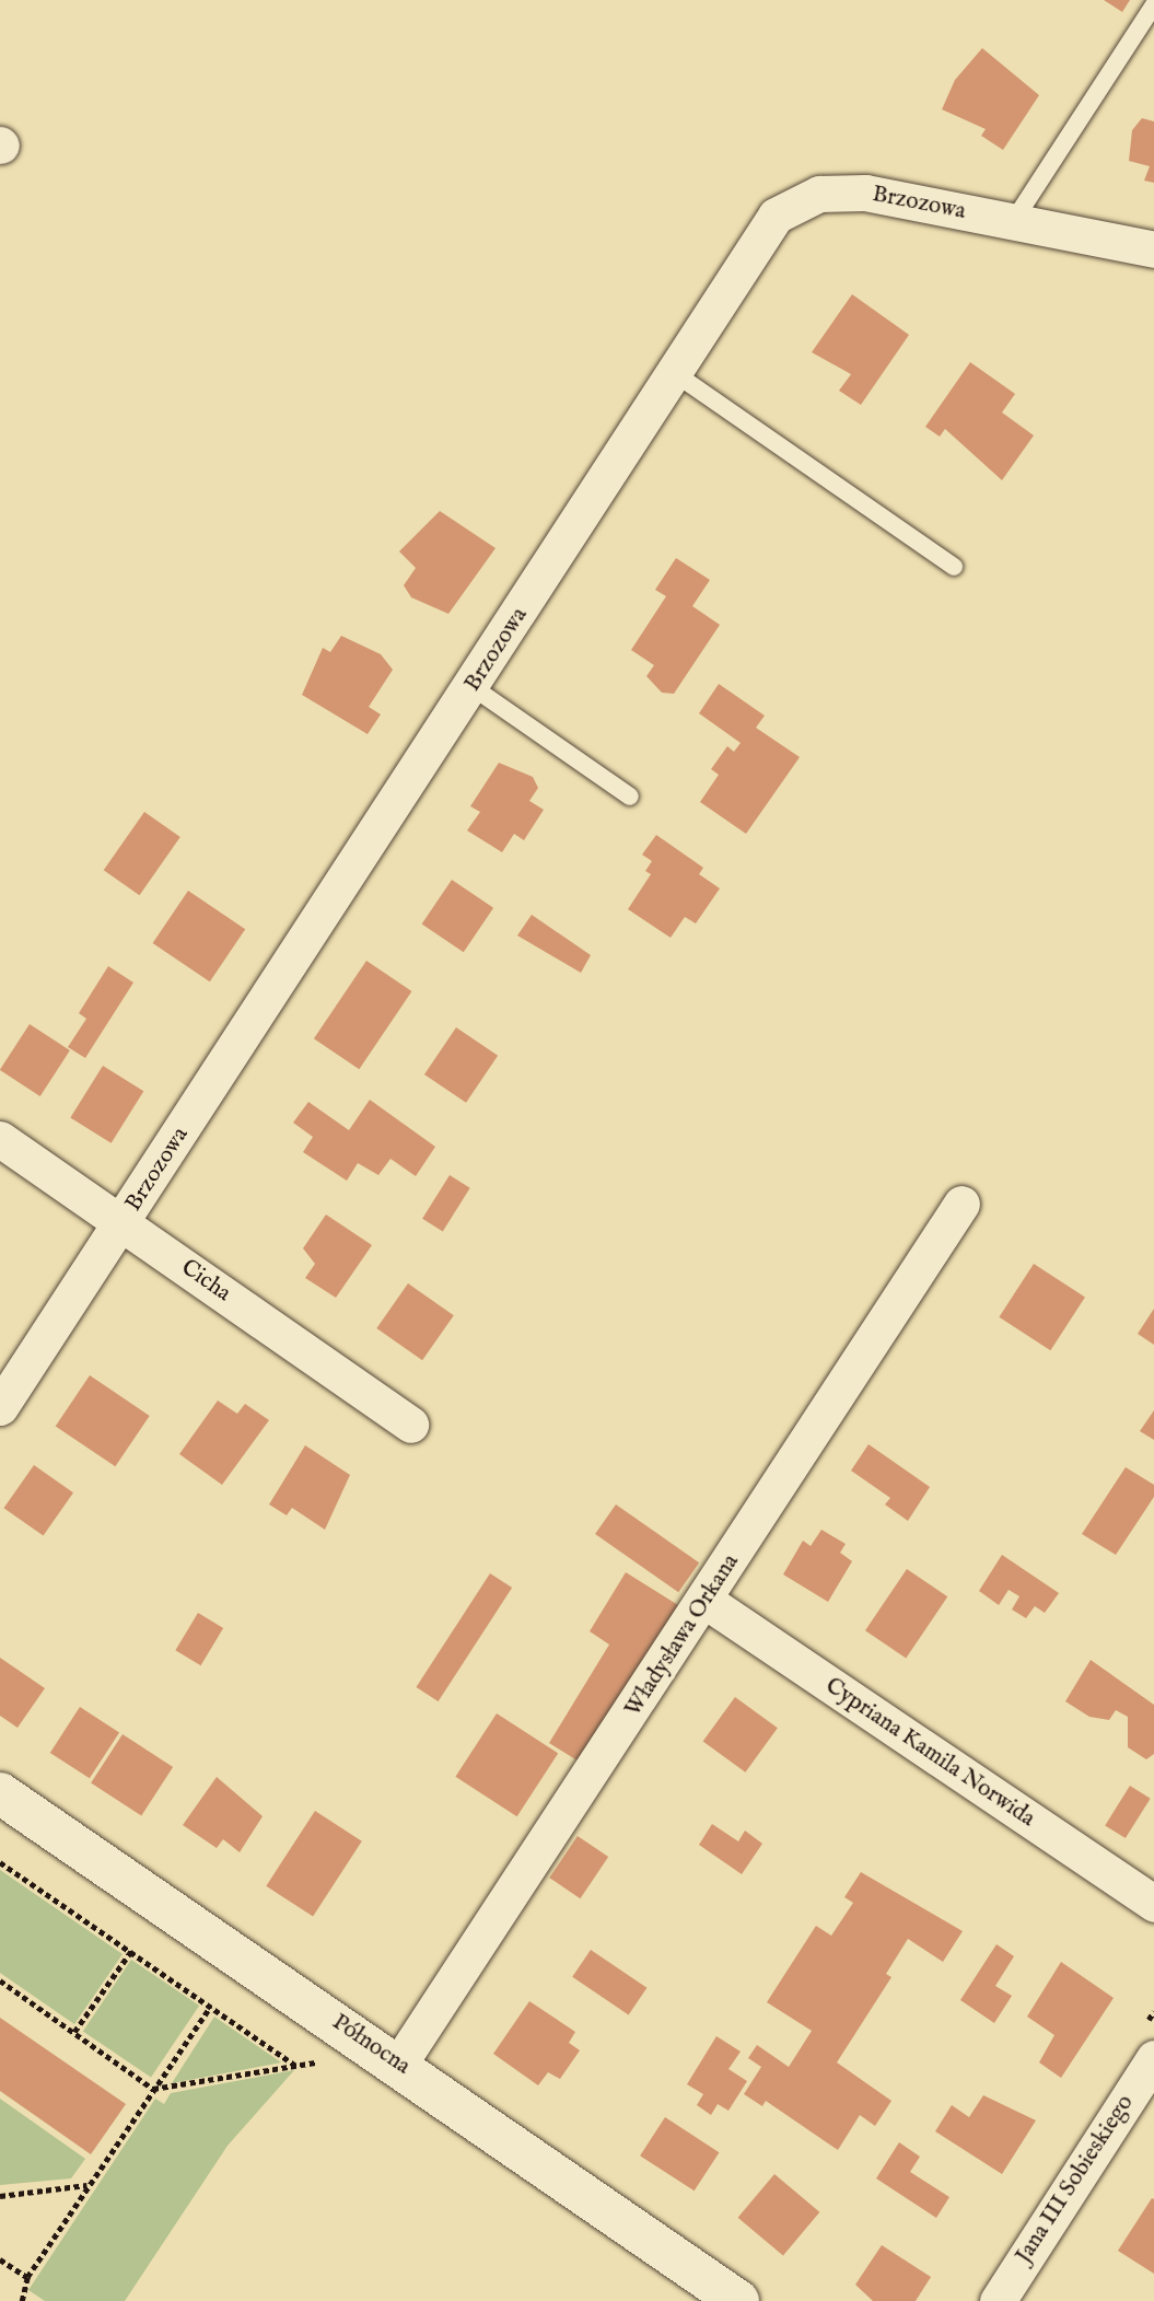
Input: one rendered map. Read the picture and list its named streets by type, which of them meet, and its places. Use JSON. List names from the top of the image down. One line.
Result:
{"streets":{"street":["Brzozowa","Cicha","Władysława Orkana","Cypriana Kamila Norwida","Północna","Jana III Sobieskiego"]},"crossings":[["Brzozowa","Cicha"],["Władysława Orkana","Cypriana Kamila Norwida"],["Władysława Orkana","Północna"]]}
